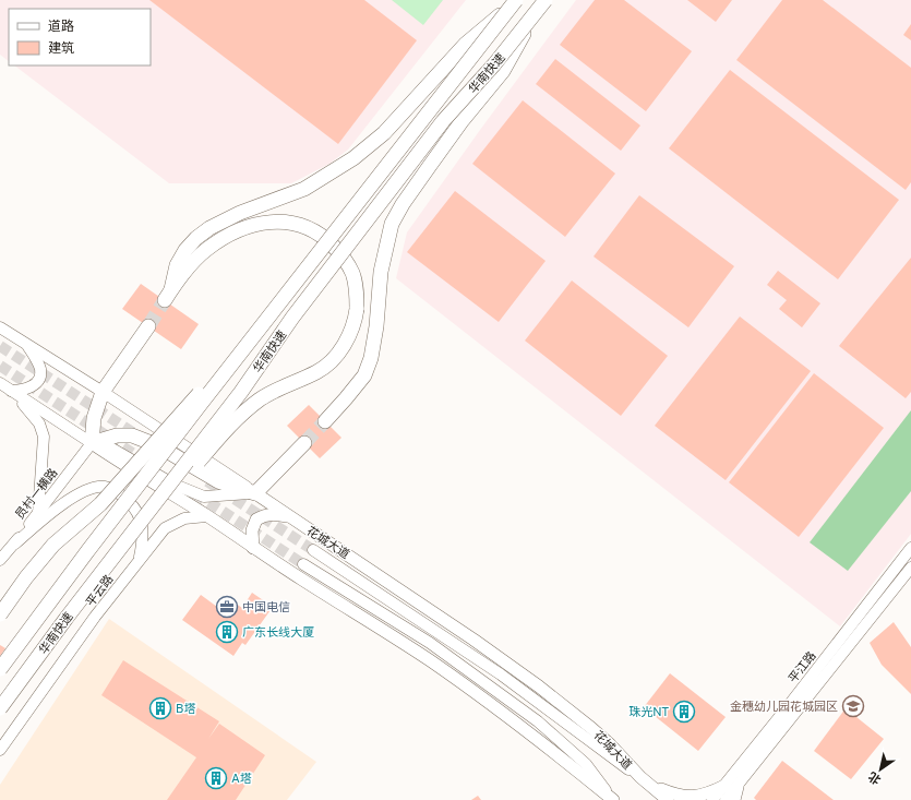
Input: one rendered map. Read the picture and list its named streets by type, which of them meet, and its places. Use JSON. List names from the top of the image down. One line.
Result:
{"streets":{"highway":["华南快速"],"main road":["花城大道"],"street":["员村一横路","平云路","平江路"]},"places":{"office":["中国电信"],"building":["广东长线大厦","B塔","珠光NT","A塔"],"school or university":["金穗幼儿园花城园区"]},"legend":["道路","建筑"],"north":"bottom left"}
